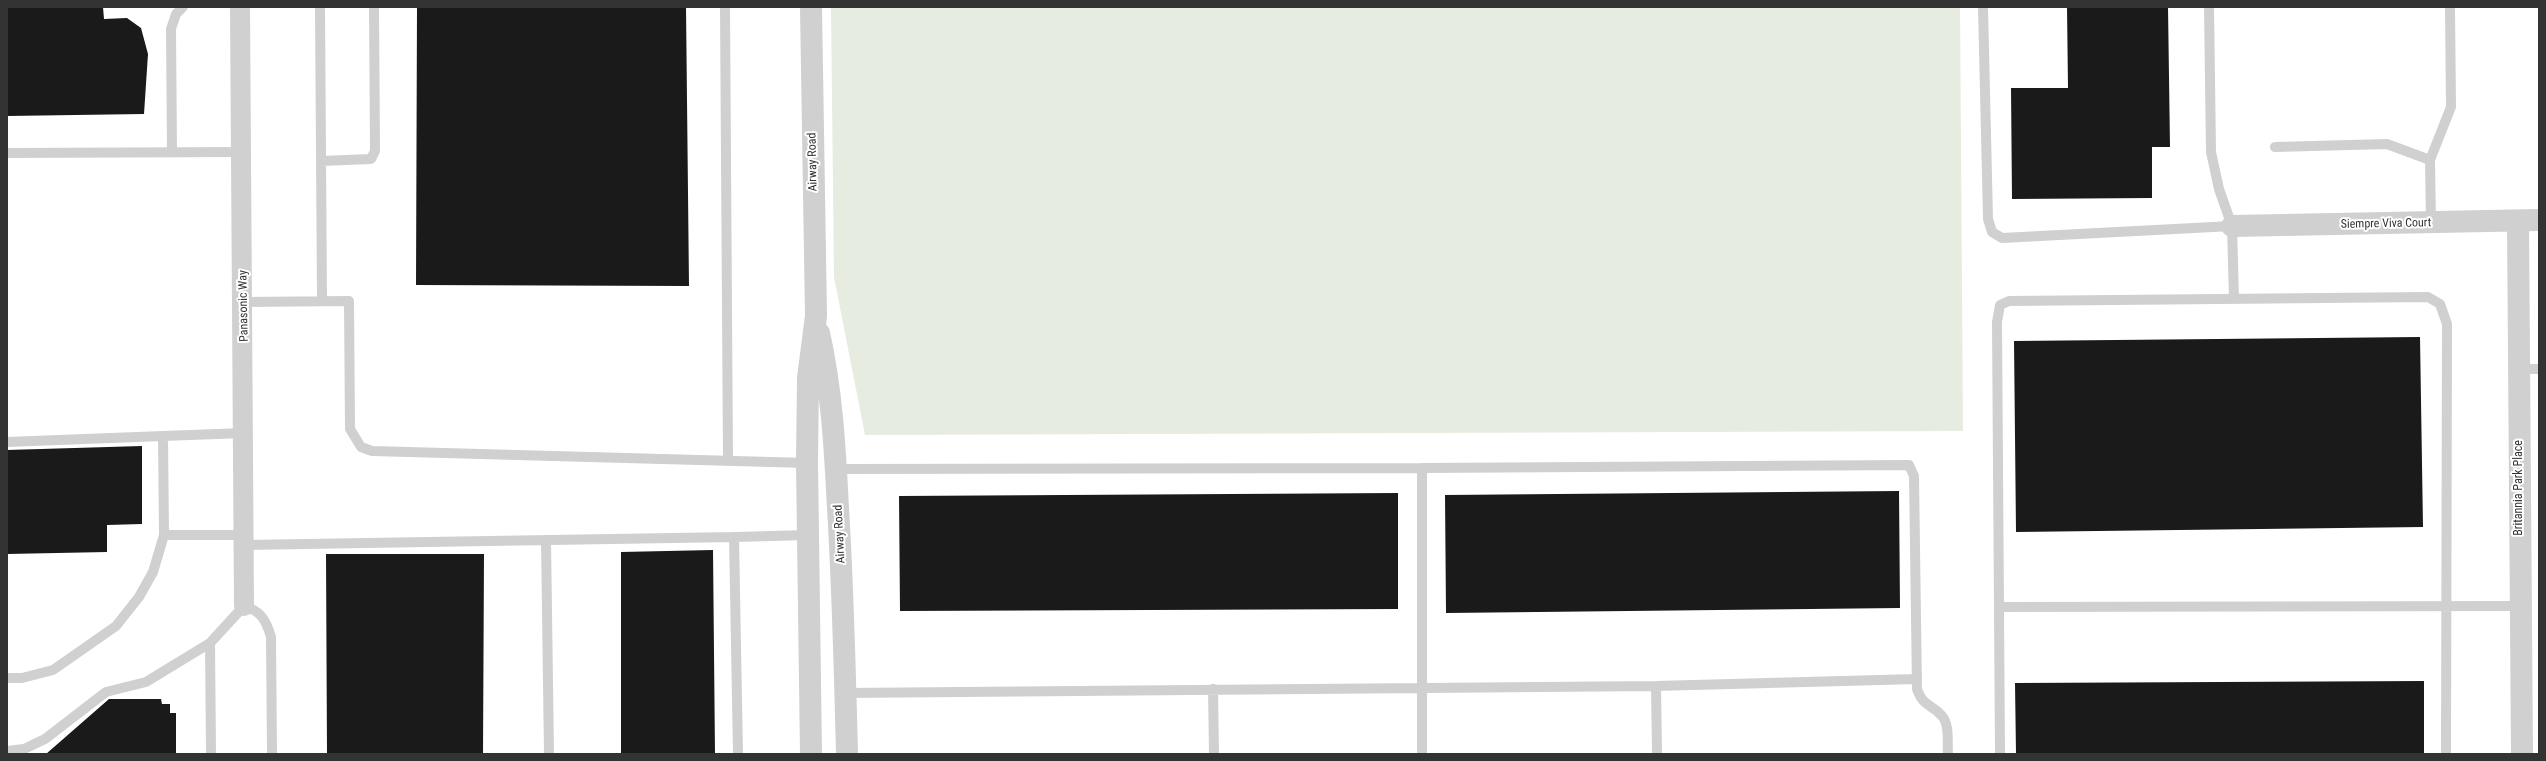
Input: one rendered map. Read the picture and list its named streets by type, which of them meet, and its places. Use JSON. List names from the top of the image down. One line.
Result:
{"streets":{"street":["Airway Road","Siempre Viva Court","Panasonic Way","Britannia Park Place"]},"crossings":[["Siempre Viva Court","Britannia Park Place"]]}
